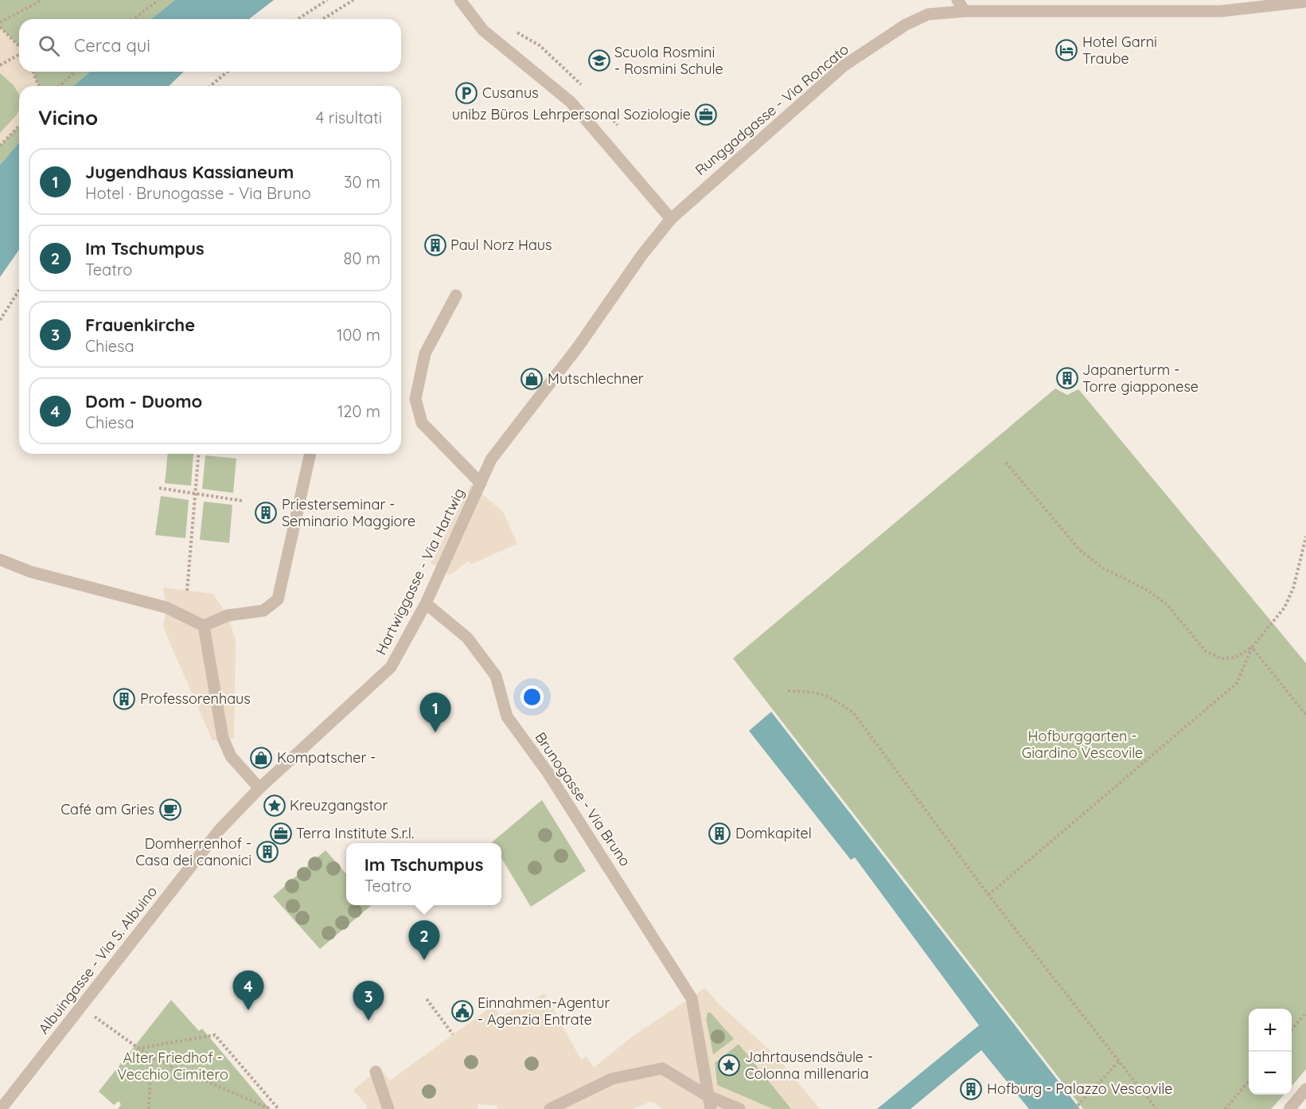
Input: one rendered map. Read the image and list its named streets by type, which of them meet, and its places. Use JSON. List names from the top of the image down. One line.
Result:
{"streets":{"street":["Runggadgasse - Via Roncato","Hartwiggasse - Via Hartwig","Brunogasse - Via Bruno","Albuingasse - Via S. Albuino"]},"crossings":[["Runggadgasse - Via Roncato","Hartwiggasse - Via Hartwig"],["Hartwiggasse - Via Hartwig","Brunogasse - Via Bruno"],["Hartwiggasse - Via Hartwig","Albuingasse - Via S. Albuino"]],"parks":["Hofburggarten - Giardino Vescovile","Alter Friedhof - Vecchio Cimitero"],"places":{"hotel":["Hotel Garni Traube"],"school or university":["Scuola Rosmini - Rosmini Schule"],"parking":["Cusanus"],"office":["unibz Büros Lehrpersonal Soziologie","Terra Institute S.r.l."],"building":["Paul Norz Haus","Japanerturm - Torre giapponese","Priesterseminar - Seminario Maggiore","Professorenhaus","Domkapitel","Domherrenhof - Casa dei canonici","Hofburg - Palazzo Vescovile"],"shop":["Mutschlechner","Kompatscher -"],"place":["Kreuzgangstor","Jahrtausendsäule - Colonna millenaria"],"cafe":["Café am Gries"],"public building":["Einnahmen-Agentur - Agenzia Entrate"]},"page":{"search":"Cerca qui","heading":["Vicino","4 risultati"],"list":[{"mark":"1","name":"Jugendhaus Kassianeum","note":"Hotel · Brunogasse - Via Bruno","value":"30 m"},{"mark":"2","name":"Im Tschumpus","note":"Teatro","value":"80 m"},{"mark":"3","name":"Frauenkirche","note":"Chiesa","value":"100 m"},{"mark":"4","name":"Dom - Duomo","note":"Chiesa","value":"120 m"}],"pins":["1","2","4","3"],"popup":["Im Tschumpus","Teatro"],"map_buttons":["+","−"]}}
